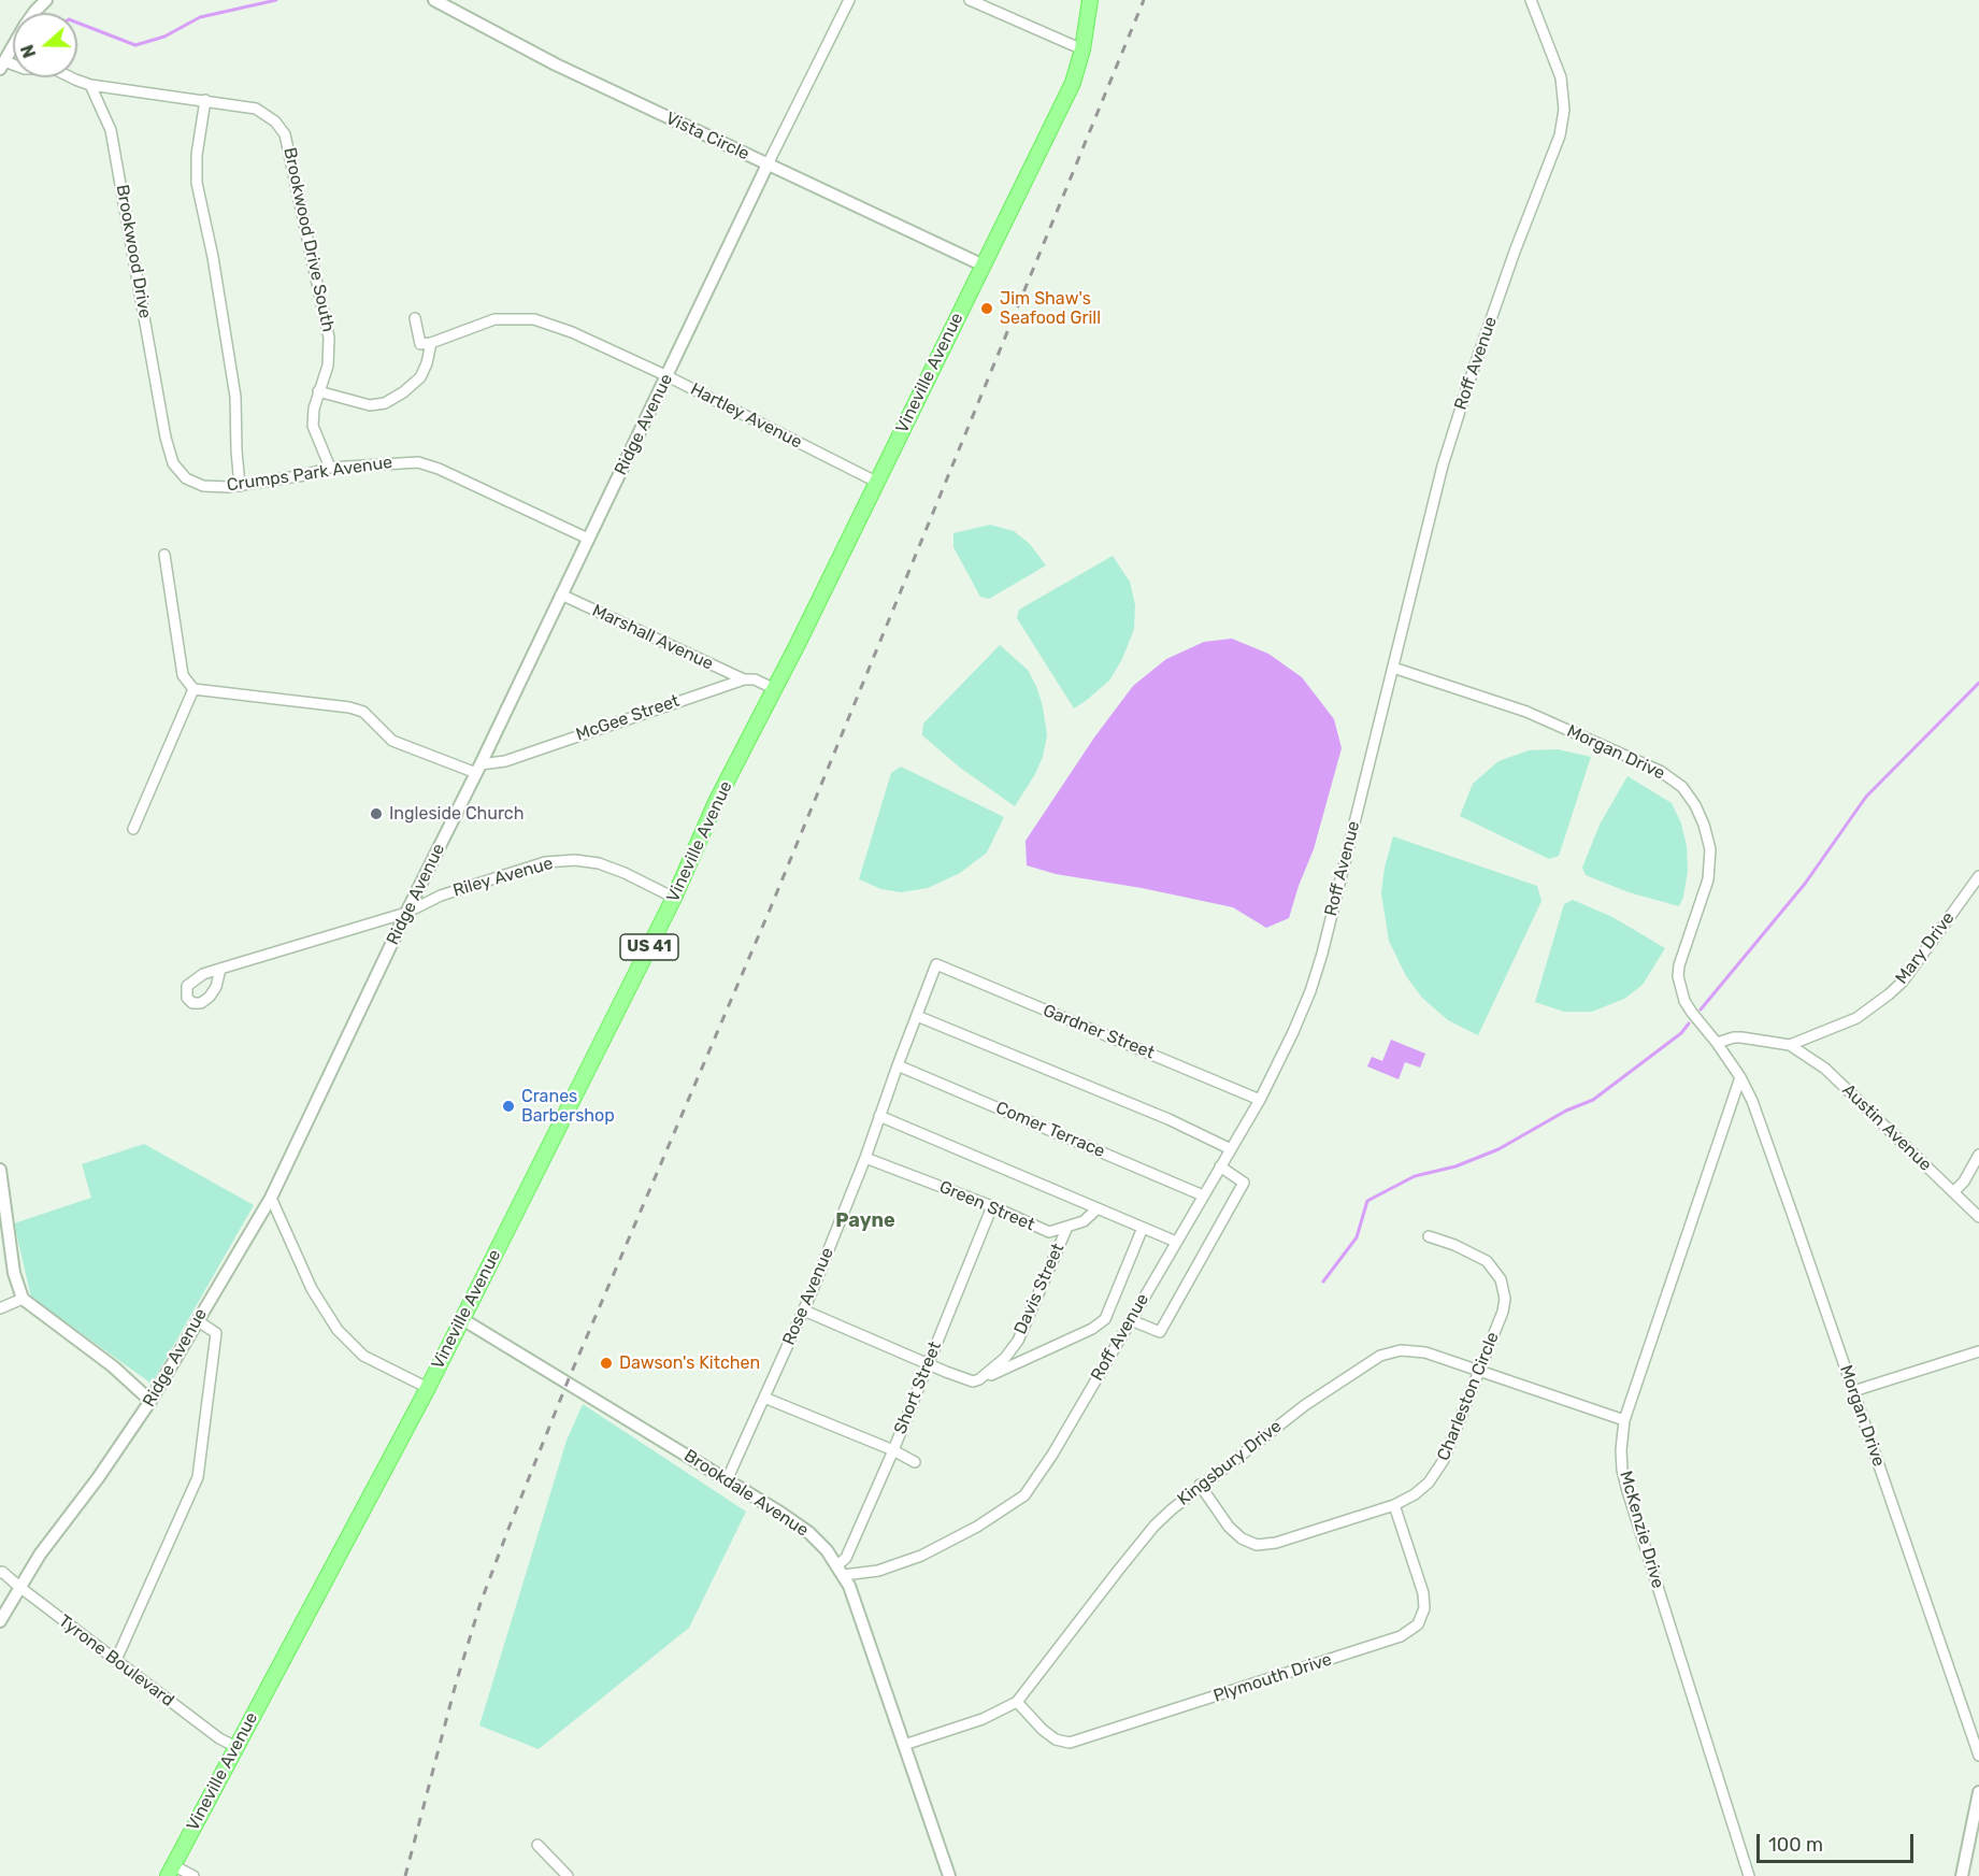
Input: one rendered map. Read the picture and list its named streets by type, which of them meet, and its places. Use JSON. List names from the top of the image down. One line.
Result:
{"streets":{"main road":["Vineville Avenue","US 41"],"street":["Vista Circle","Brookwood Drive South","Brookwood Drive","Roff Avenue","Hartley Avenue","Ridge Avenue","Crumps Park Avenue","Marshall Avenue","McGee Street","Morgan Drive","Riley Avenue","Mary Drive","Gardner Street","Austin Avenue","Comer Terrace","Green Street","Davis Street","Rose Avenue","Short Street","Charleston Circle","Kingsbury Drive","Brookdale Avenue","McKenzie Drive","Tyrone Boulevard","Plymouth Drive"]},"crossings":[["Vista Circle","Vineville Avenue"],["Vista Circle","Ridge Avenue"],["Brookwood Drive South","Brookwood Drive"],["Brookwood Drive South","Crumps Park Avenue"],["Brookwood Drive","Crumps Park Avenue"],["Roff Avenue","Morgan Drive"],["Roff Avenue","Gardner Street"],["Roff Avenue","Comer Terrace"],["Roff Avenue","Short Street"],["Roff Avenue","Brookdale Avenue"],["Vineville Avenue","Hartley Avenue"],["Vineville Avenue","Riley Avenue"],["Vineville Avenue","Brookdale Avenue"],["Vineville Avenue","Tyrone Boulevard"],["Hartley Avenue","Ridge Avenue"],["Ridge Avenue","Crumps Park Avenue"],["Ridge Avenue","Marshall Avenue"],["Ridge Avenue","McGee Street"],["Ridge Avenue","Riley Avenue"],["Ridge Avenue","Tyrone Boulevard"],["Marshall Avenue","McGee Street"],["Morgan Drive","McKenzie Drive"],["Mary Drive","Austin Avenue"],["Gardner Street","Rose Avenue"],["Comer Terrace","Rose Avenue"],["Green Street","Davis Street"],["Green Street","Rose Avenue"],["Green Street","Short Street"],["Rose Avenue","Brookdale Avenue"],["Short Street","Brookdale Avenue"],["Charleston Circle","Kingsbury Drive"],["Charleston Circle","Plymouth Drive"],["Kingsbury Drive","Brookdale Avenue"],["Kingsbury Drive","McKenzie Drive"],["Kingsbury Drive","Plymouth Drive"]],"districts":["Payne"],"places":["Jim Shaw's Seafood Grill","Ingleside Church","Cranes Barbershop","Dawson's Kitchen"],"scale_bar":"100 m","north":"left"}
